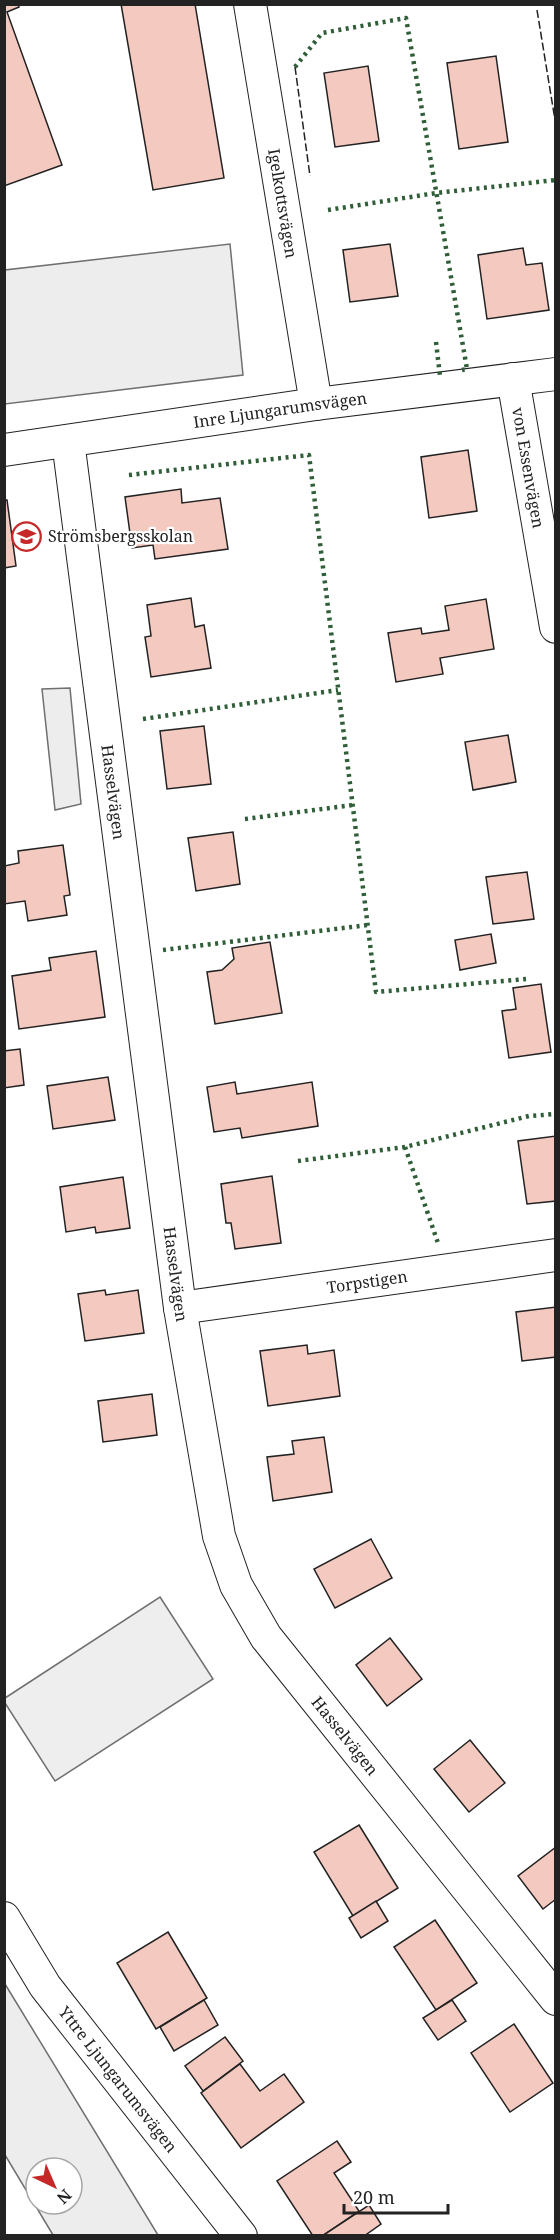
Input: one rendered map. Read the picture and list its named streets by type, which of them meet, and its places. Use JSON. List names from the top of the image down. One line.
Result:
{"streets":{"street":["Igelkottsvägen","Inre Ljungarumsvägen","von Essenvägen","Hasselvägen","Torpstigen","Yttre Ljungarumsvägen"]},"crossings":[["Igelkottsvägen","Inre Ljungarumsvägen"],["Inre Ljungarumsvägen","von Essenvägen"],["Inre Ljungarumsvägen","Hasselvägen"],["Hasselvägen","Torpstigen"]],"places":{"school or university":["Strömsbergsskolan"]},"scale_bar":"20 m","north":"bottom right"}
